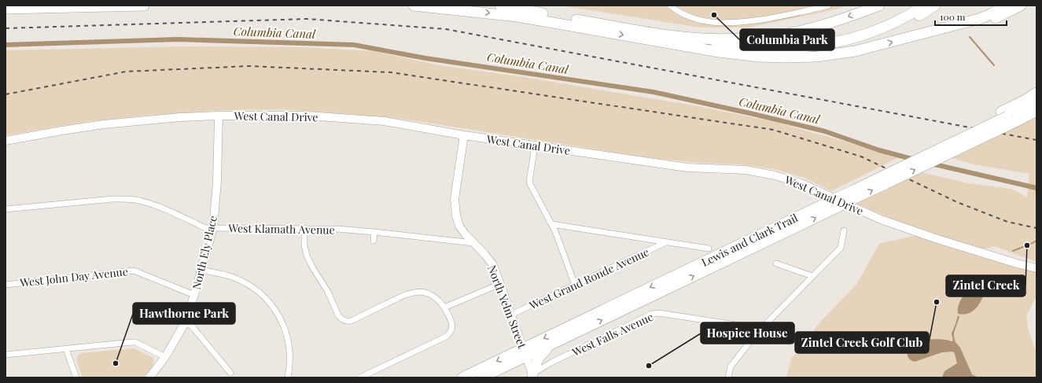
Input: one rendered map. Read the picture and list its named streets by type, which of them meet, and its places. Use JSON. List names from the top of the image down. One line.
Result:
{"streets":{"highway":["Lewis and Clark Trail"],"street":["West Canal Drive","West Klamath Avenue","North Ely Place","West John Day Avenue","West Grand Ronde Avenue","North Yelm Street","West Falls Avenue"]},"crossings":[["West Canal Drive","North Ely Place"],["West Canal Drive","North Yelm Street"],["West Klamath Avenue","North Ely Place"],["West Klamath Avenue","North Yelm Street"],["Lewis and Clark Trail","North Yelm Street"],["North Ely Place","West John Day Avenue"],["West Grand Ronde Avenue","North Yelm Street"],["North Yelm Street","West Falls Avenue"]],"water":["Columbia Canal"],"places":["Columbia Park","Zintel Creek","Zintel Creek Golf Club","Hawthorne Park","Hospice House"],"scale_bar":"100 m"}
